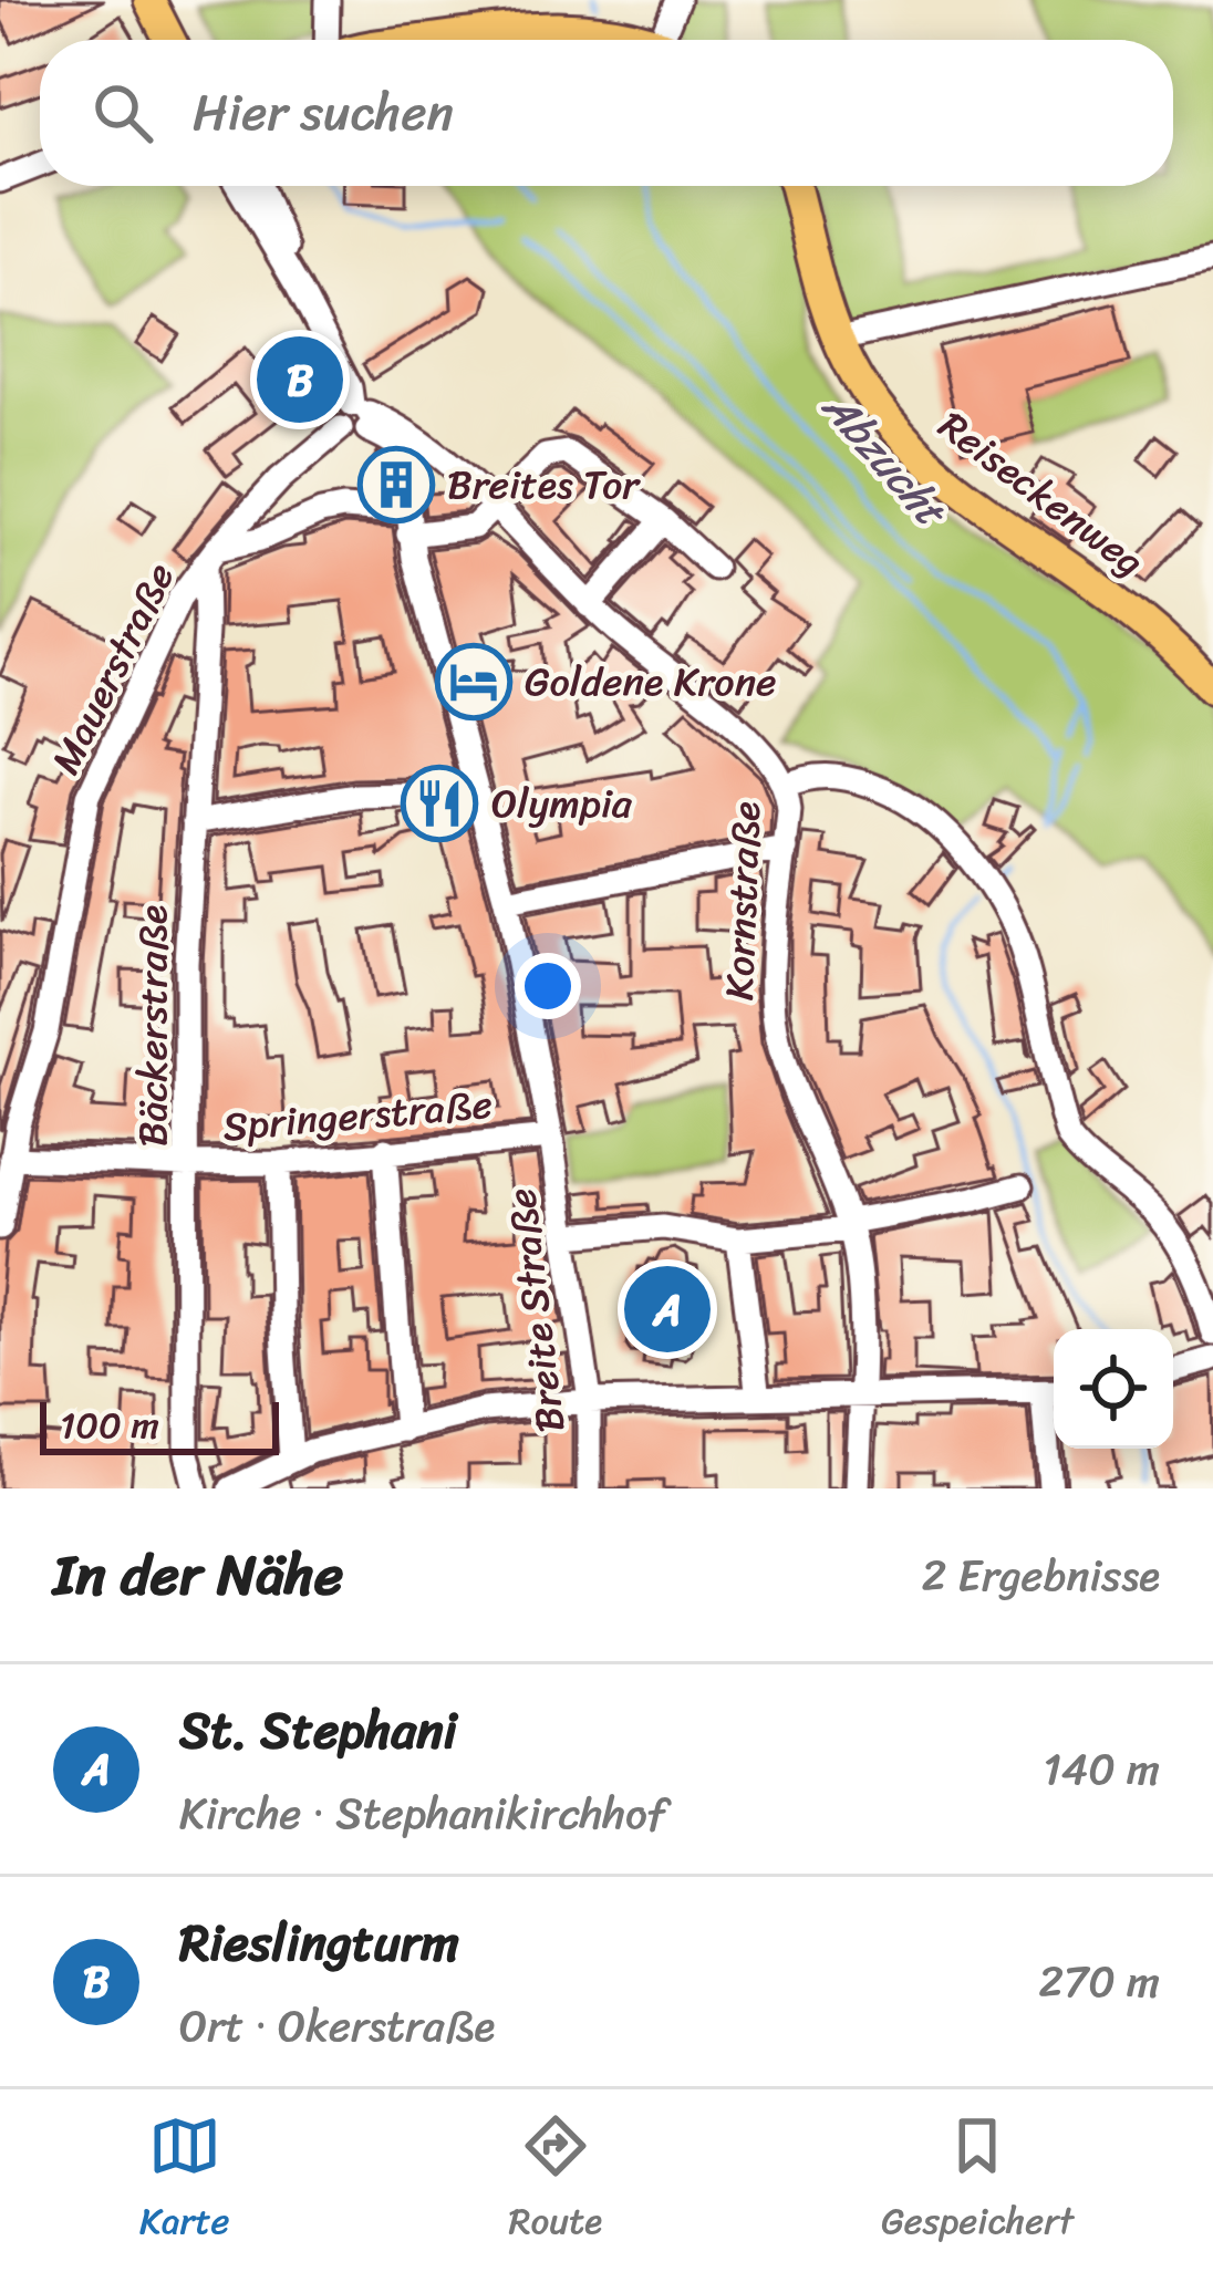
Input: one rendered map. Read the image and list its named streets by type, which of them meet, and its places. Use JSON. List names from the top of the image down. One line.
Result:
{"streets":{"main road":["Reiseckenweg"],"street":["Mauerstraße","Kornstraße","Bäckerstraße","Springerstraße","Breite Straße"]},"crossings":[["Mauerstraße","Kornstraße"],["Mauerstraße","Bäckerstraße"],["Mauerstraße","Springerstraße"],["Bäckerstraße","Springerstraße"],["Springerstraße","Breite Straße"]],"water":["Abzucht"],"places":{"building":["Breites Tor"],"hotel":["Goldene Krone"],"restaurant":["Olympia"]},"scale_bar":"100 m","page":{"search":"Hier suchen","pins":["B","A"],"scale":"100 m","heading":["In der Nähe","2 Ergebnisse"],"list":[{"mark":"A","name":"St. Stephani","note":"Kirche · Stephanikirchhof","value":"140 m"},{"mark":"B","name":"Rieslingturm","note":"Ort · Okerstraße","value":"270 m"}],"nav":["Karte","Route","Gespeichert"]}}
